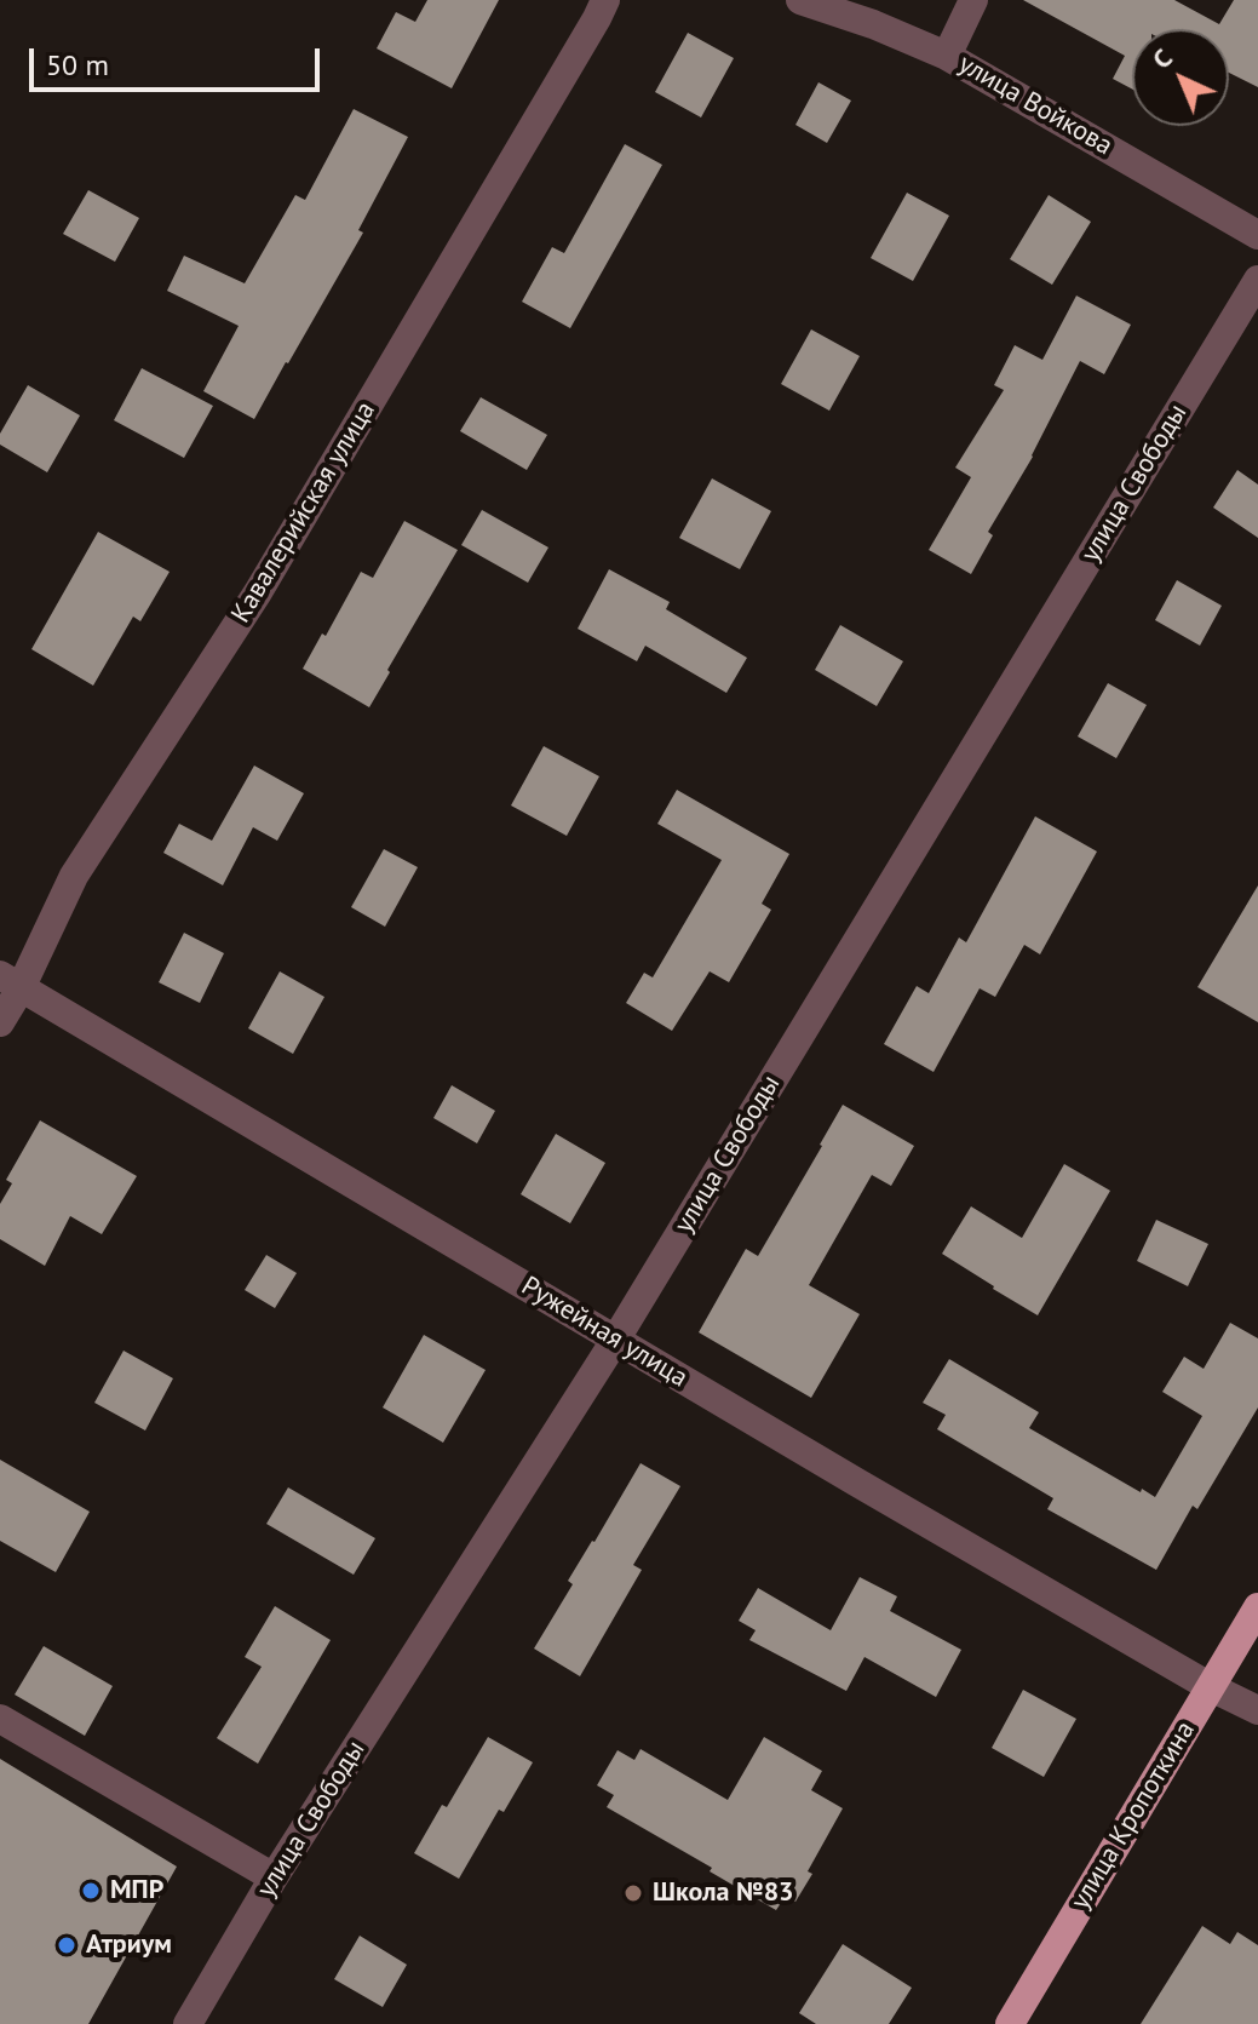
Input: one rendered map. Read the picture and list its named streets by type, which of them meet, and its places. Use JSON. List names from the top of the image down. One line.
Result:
{"streets":{"main road":["улица Кропоткина"],"street":["улица Войкова","улица Свободы","Кавалерийская улица","Ружейная улица"]},"crossings":[["улица Свободы","Ружейная улица"],["Кавалерийская улица","Ружейная улица"],["Ружейная улица","улица Кропоткина"]],"places":["МПР","Школа №83","Атриум"],"scale_bar":"50 m","north":"top left"}
